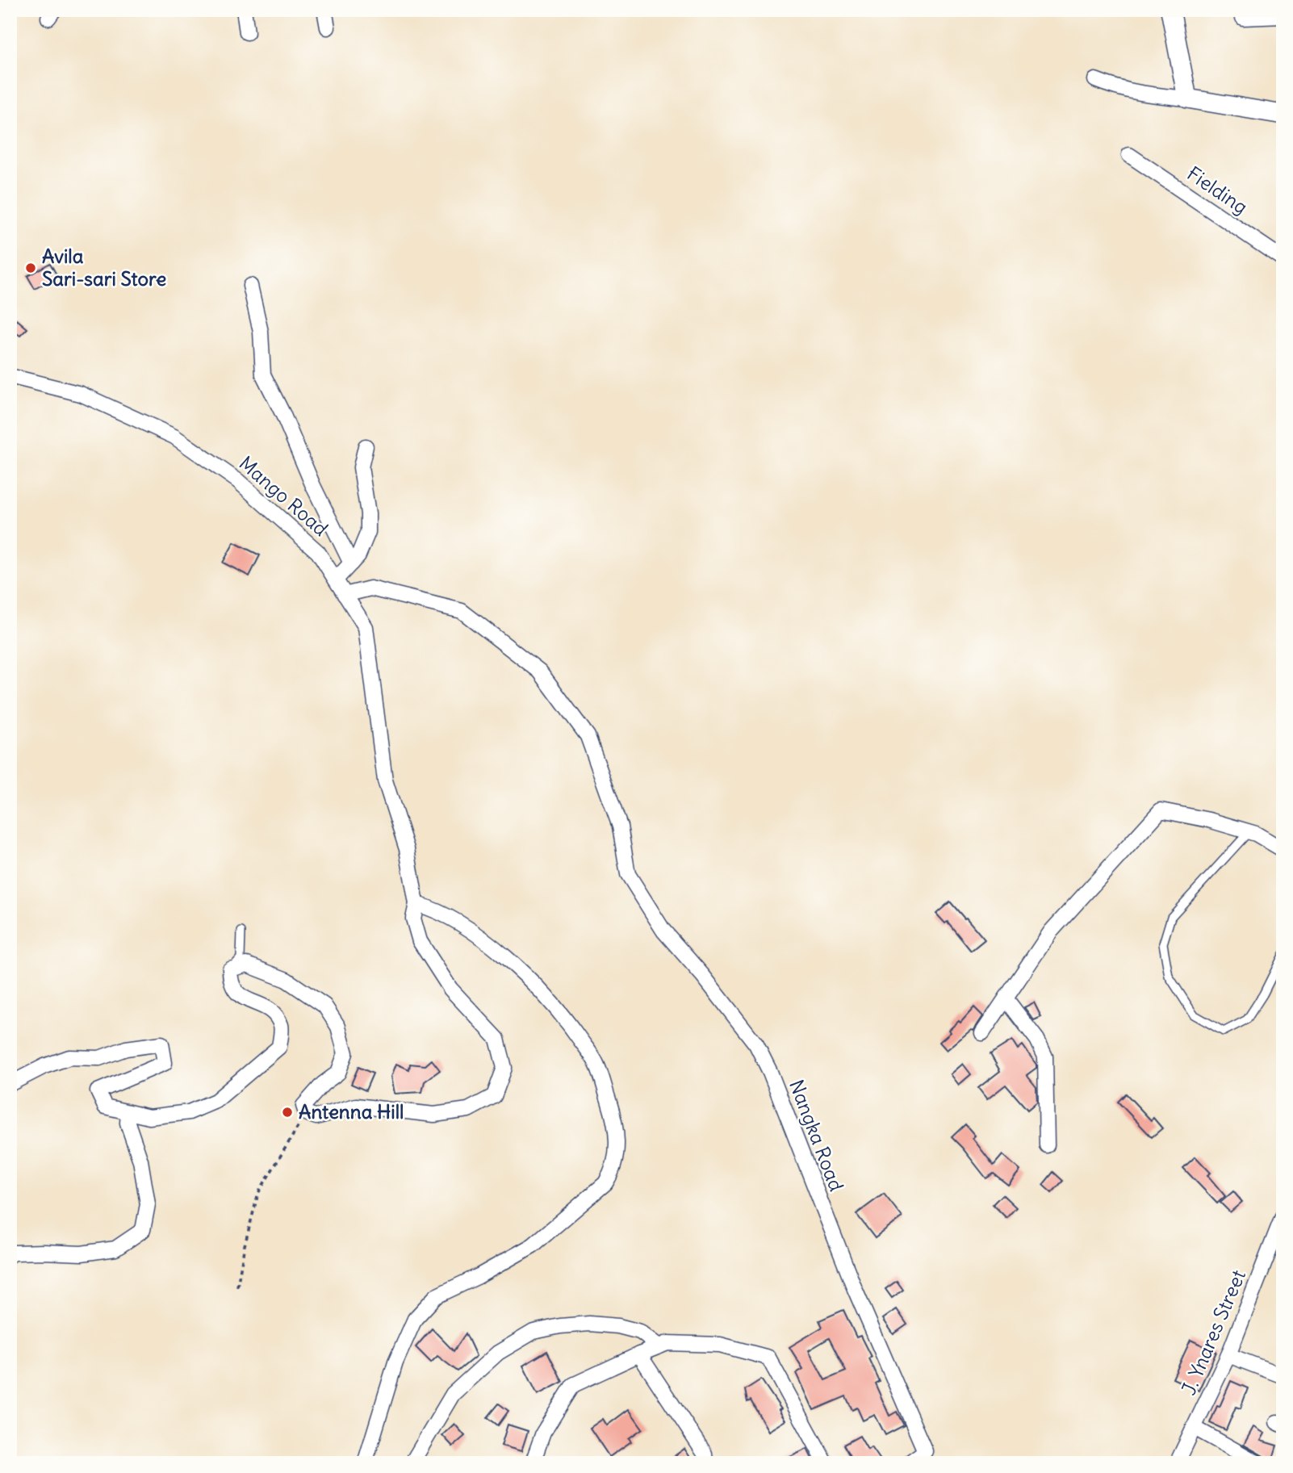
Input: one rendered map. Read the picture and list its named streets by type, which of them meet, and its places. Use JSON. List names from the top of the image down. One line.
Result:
{"streets":{"street":["Fielding","Mango Road","Nangka Road","J. Ynares Street"]},"crossings":[["Mango Road","Nangka Road"]],"places":["Avila Sari-sari Store","Antenna Hill"]}
